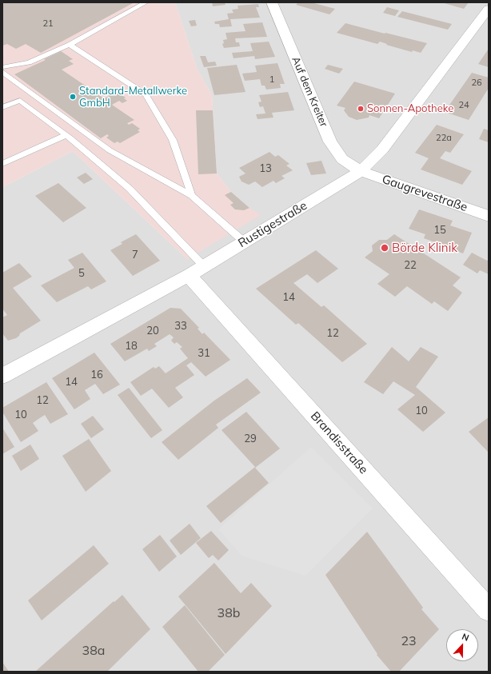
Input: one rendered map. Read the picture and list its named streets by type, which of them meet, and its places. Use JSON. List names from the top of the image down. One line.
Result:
{"streets":{"street":["Auf dem Kreiter","Gaugrevestraße","Rustigestraße","Brandisstraße"]},"crossings":[["Auf dem Kreiter","Gaugrevestraße"],["Auf dem Kreiter","Rustigestraße"],["Gaugrevestraße","Rustigestraße"],["Rustigestraße","Brandisstraße"]],"places":["Standard-Metallwerke GmbH","Sonnen-Apotheke","Börde Klinik"],"house_numbers":["21","1","26","24","22a","13","15","7","22","5","14","33","20","12","18","31","16","14","12","10","10","29","38b","23","38a"],"north":"top"}
